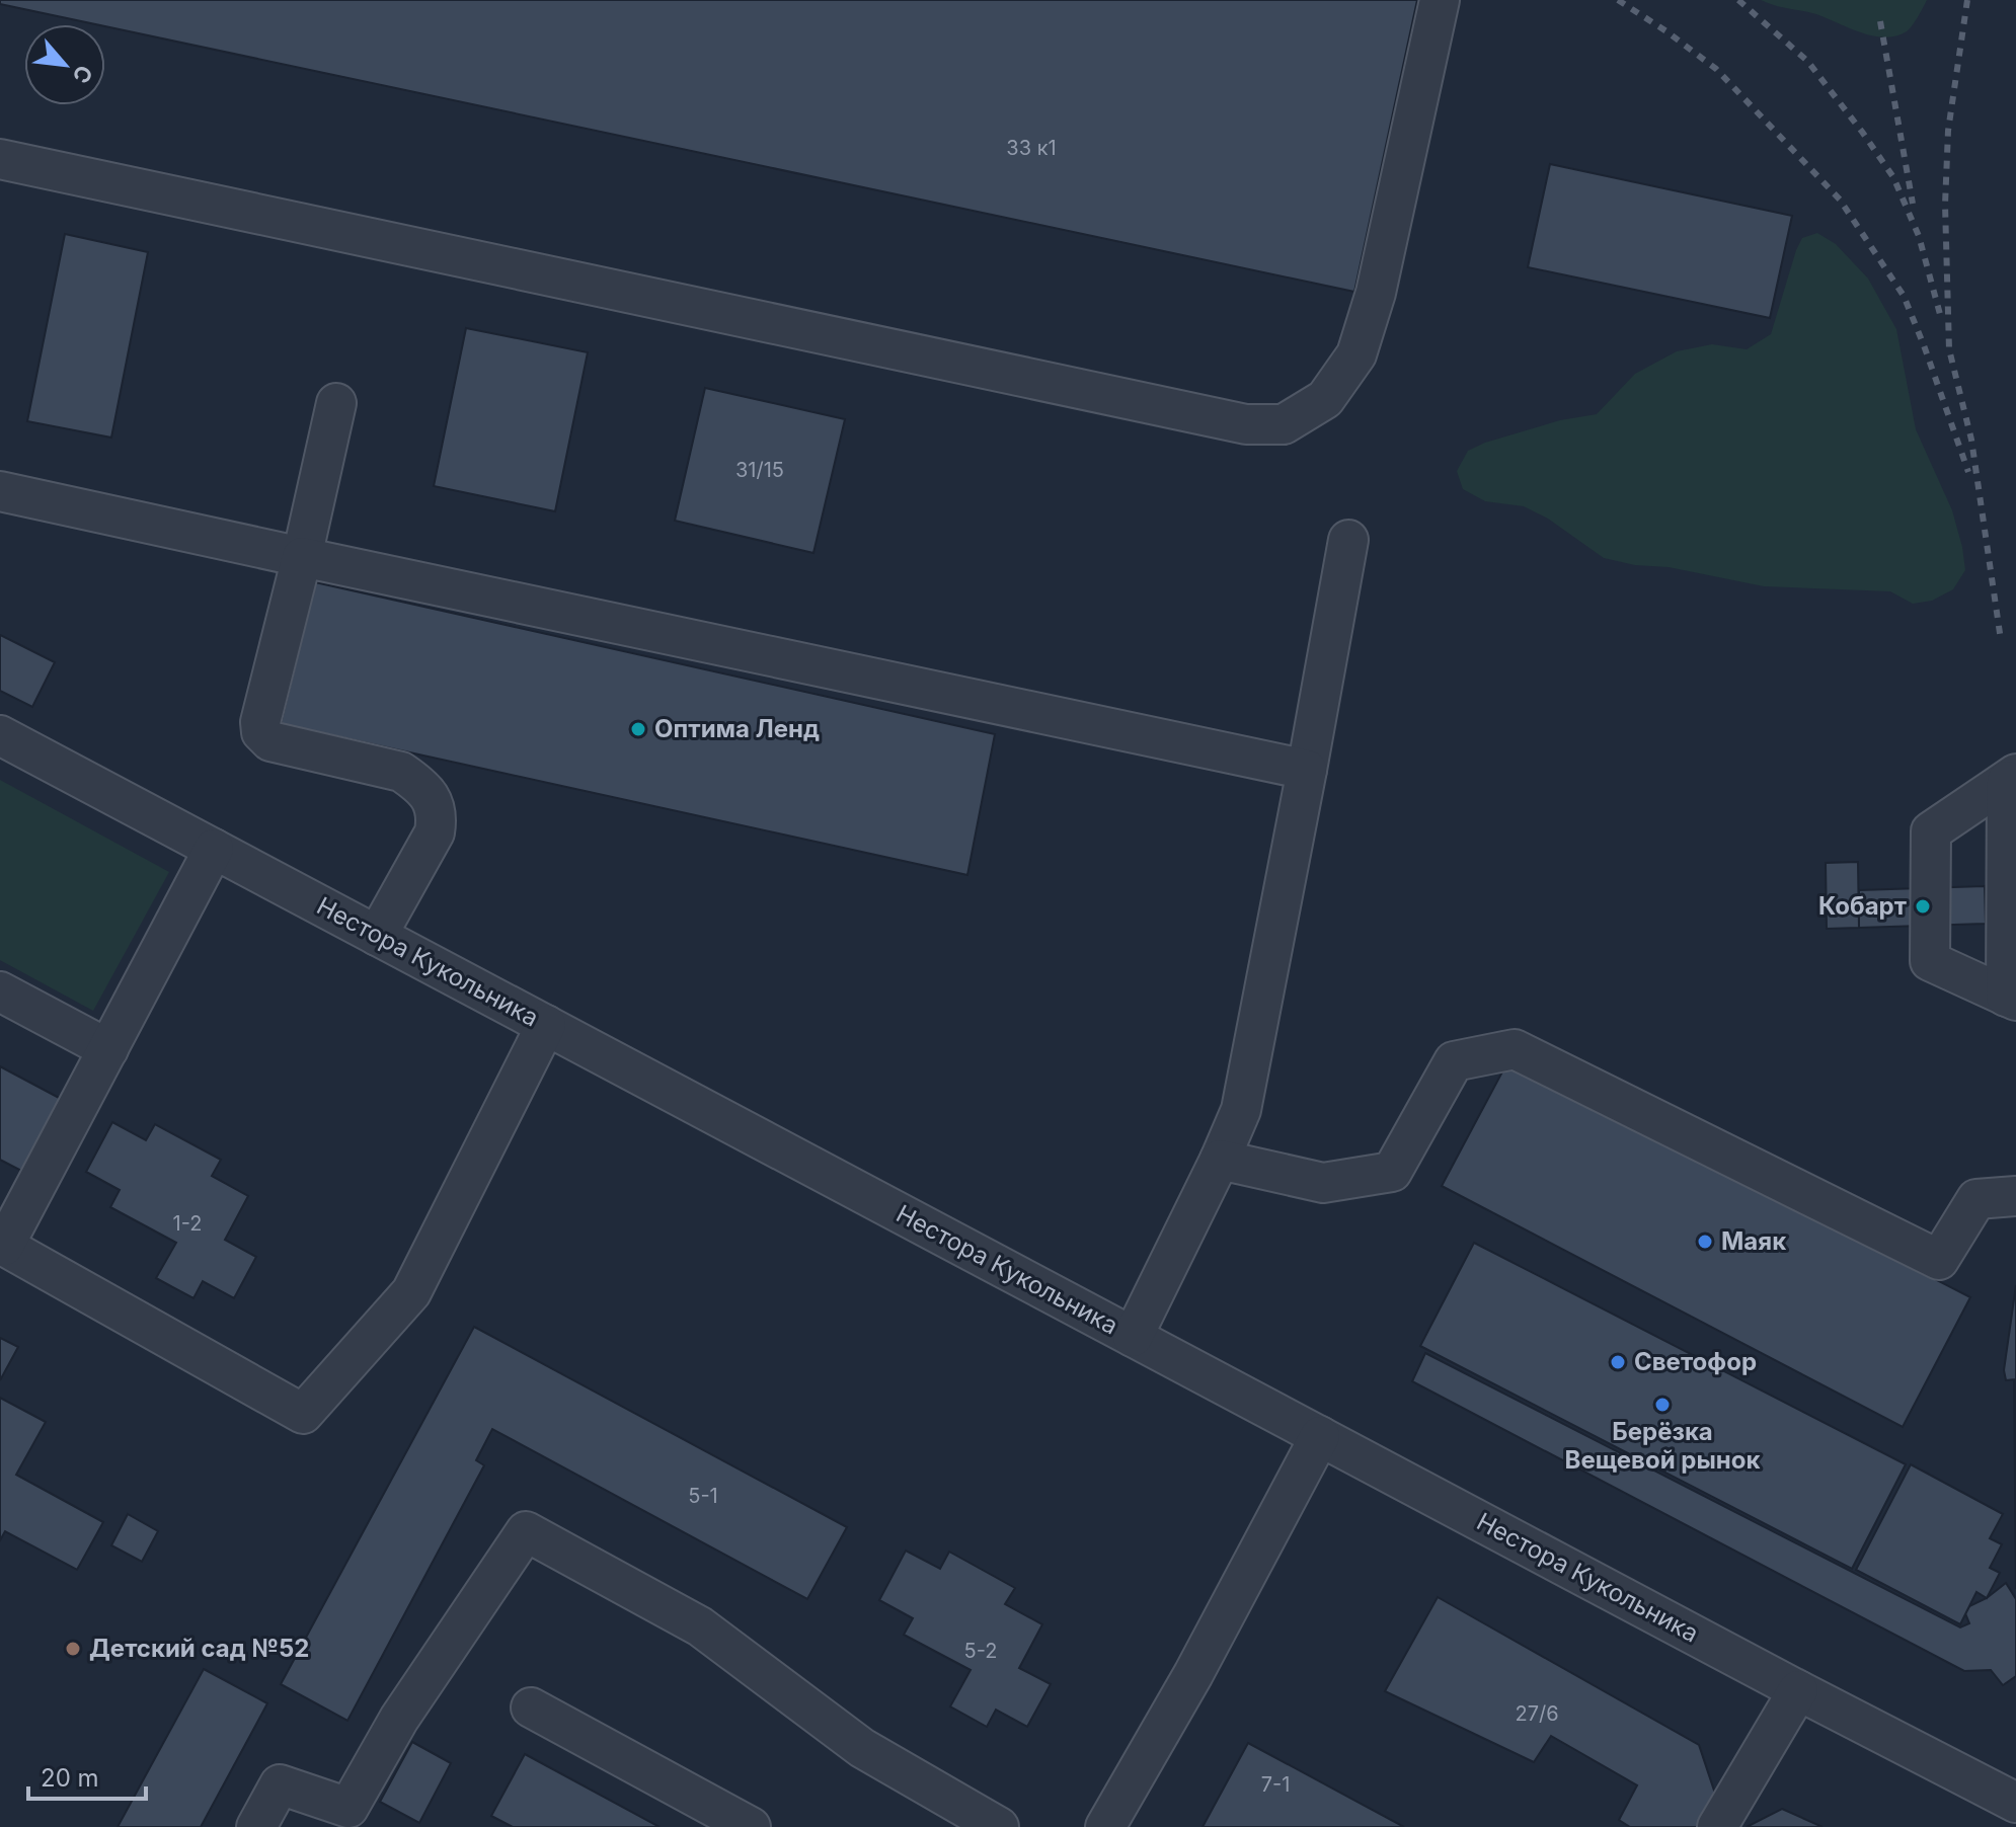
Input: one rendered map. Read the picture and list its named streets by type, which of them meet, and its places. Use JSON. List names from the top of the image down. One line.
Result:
{"streets":{"street":["Нестора Кукольника"]},"places":["Оптима Ленд","Кобарт","Маяк","Светофор","Берёзка Вещевой рынок","Детский сад №52"],"house_numbers":["33 к1","31/15","1-2","5-1","5-2","27/6","7-1"],"scale_bar":"20 m","north":"bottom right"}
